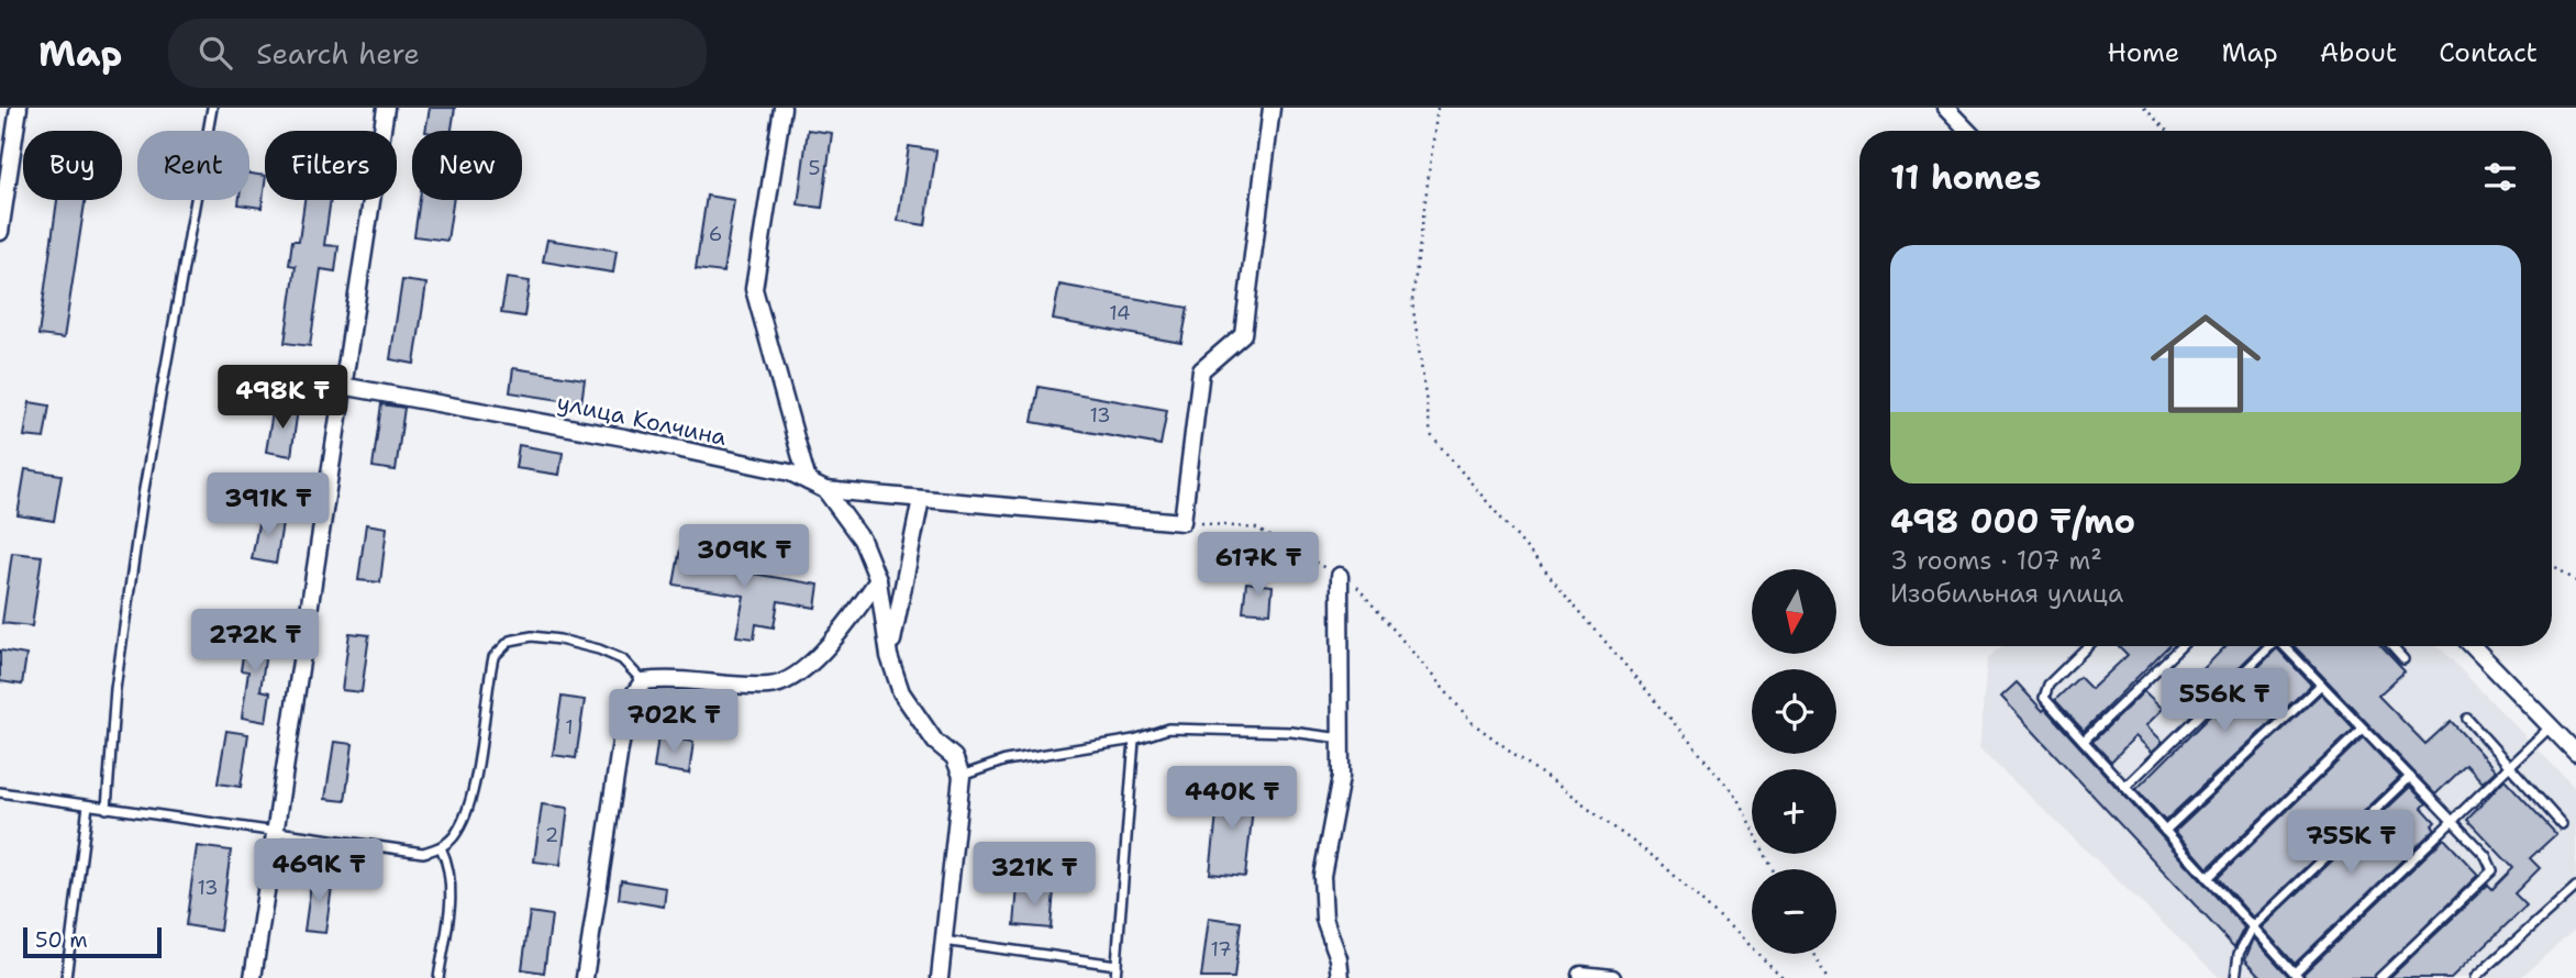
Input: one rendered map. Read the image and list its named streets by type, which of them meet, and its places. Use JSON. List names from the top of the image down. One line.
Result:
{"streets":{"street":["улица Колчина"]},"house_numbers":["5","6","14","13","1","2","13","17"],"scale_bar":"50 m","north":"bottom","page":{"header":"Map","search":"Search here","nav":["Home","Map","About","Contact"],"chip":["Buy","Rent","Filters","New"],"heading":"11 homes","list":[{"name":"498 000 ₸/mo","note":"3 rooms · 107 m² · Изобильная улица"}],"price":["498K ₸","391K ₸","309K ₸","617K ₸","272K ₸","556K ₸","702K ₸","440K ₸","755K ₸","469K ₸","321K ₸"],"map_buttons":["+","−"],"scale":"50 m"}}
